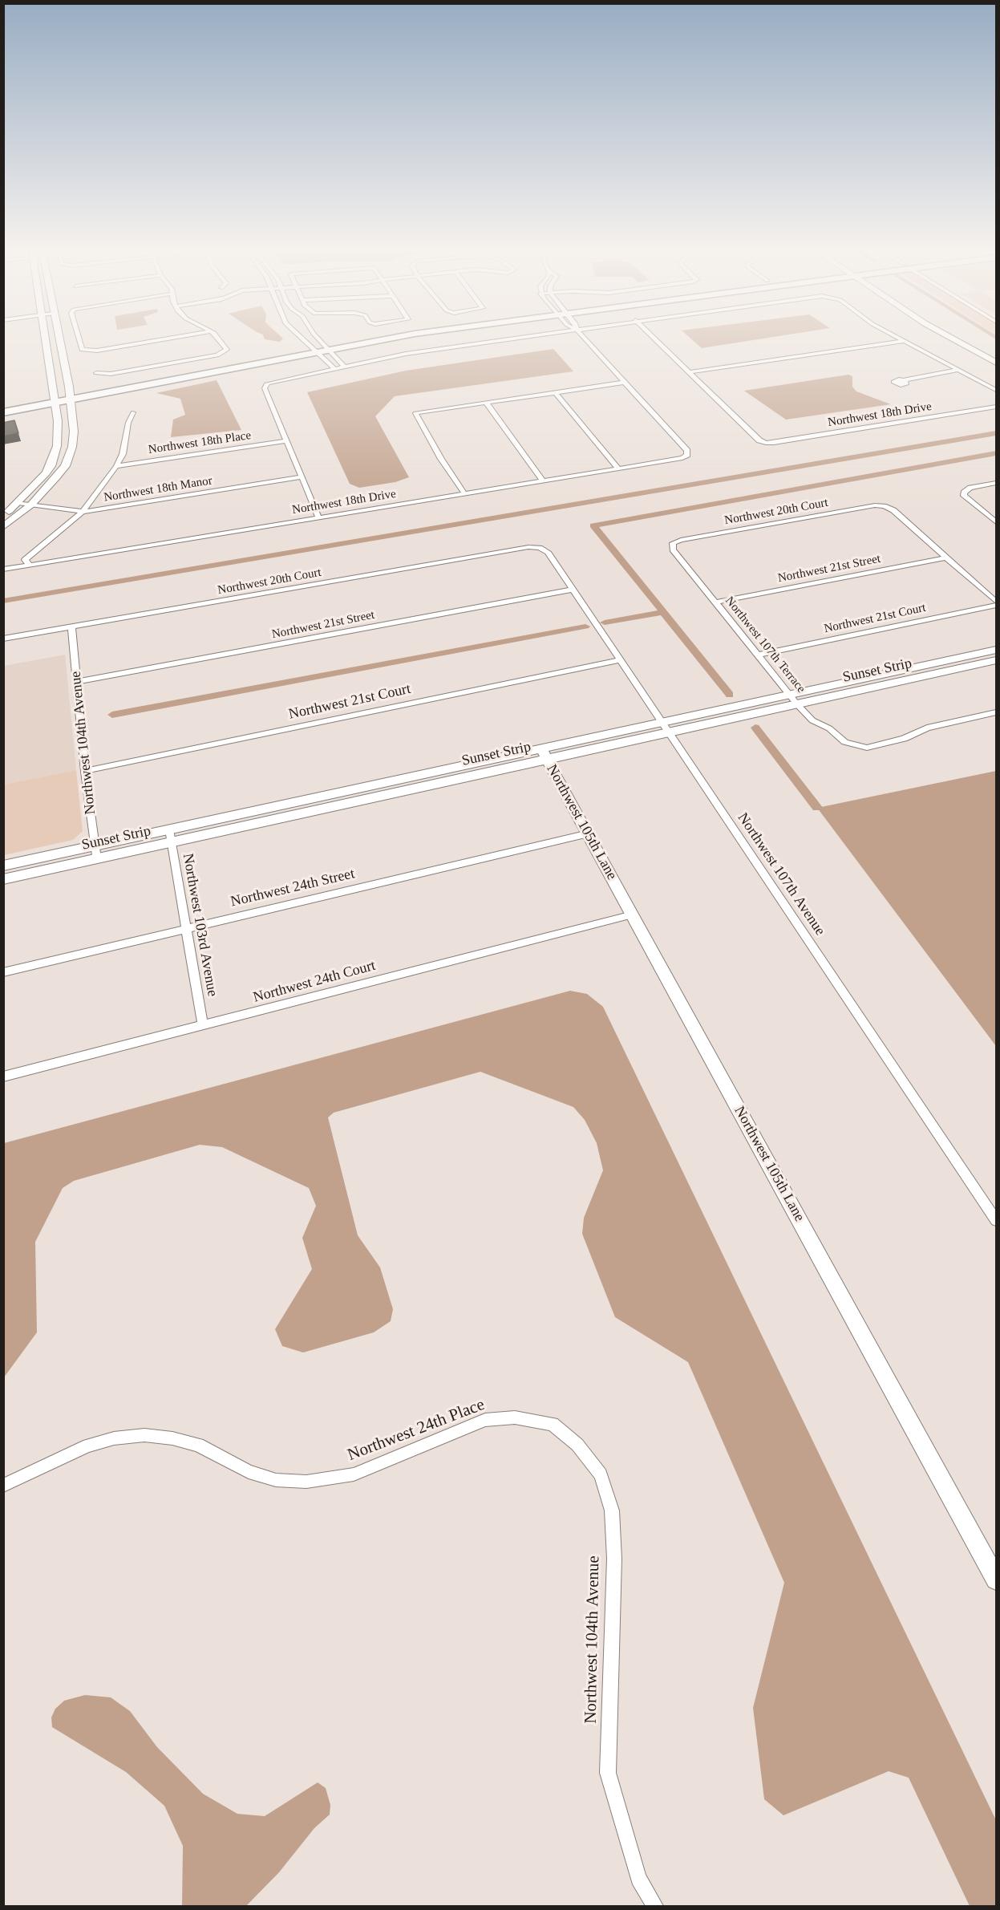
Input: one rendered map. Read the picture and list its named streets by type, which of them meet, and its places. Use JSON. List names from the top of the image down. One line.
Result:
{"streets":{"main road":["Sunset Strip","Northwest 105th Lane"],"street":["Northwest 18th Drive","Northwest 18th Place","Northwest 18th Manor","Northwest 20th Court","Northwest 21st Street","Northwest 21st Court","Northwest 107th Terrace","Northwest 104th Avenue","Northwest 107th Avenue","Northwest 24th Street","Northwest 103rd Avenue","Northwest 24th Court","Northwest 24th Place"]},"crossings":[["Northwest 20th Court","Northwest 21st Street"],["Northwest 20th Court","Northwest 107th Terrace"],["Northwest 20th Court","Northwest 104th Avenue"],["Northwest 20th Court","Northwest 107th Avenue"],["Northwest 21st Street","Northwest 107th Terrace"],["Northwest 21st Street","Northwest 104th Avenue"],["Northwest 21st Street","Northwest 107th Avenue"],["Northwest 21st Court","Northwest 107th Terrace"],["Northwest 21st Court","Northwest 104th Avenue"],["Northwest 21st Court","Northwest 107th Avenue"],["Northwest 107th Terrace","Sunset Strip"],["Sunset Strip","Northwest 104th Avenue"],["Sunset Strip","Northwest 105th Lane"],["Sunset Strip","Northwest 107th Avenue"],["Sunset Strip","Northwest 103rd Avenue"],["Northwest 104th Avenue","Northwest 24th Place"],["Northwest 105th Lane","Northwest 24th Street"],["Northwest 105th Lane","Northwest 24th Court"],["Northwest 24th Street","Northwest 103rd Avenue"],["Northwest 103rd Avenue","Northwest 24th Court"]]}
